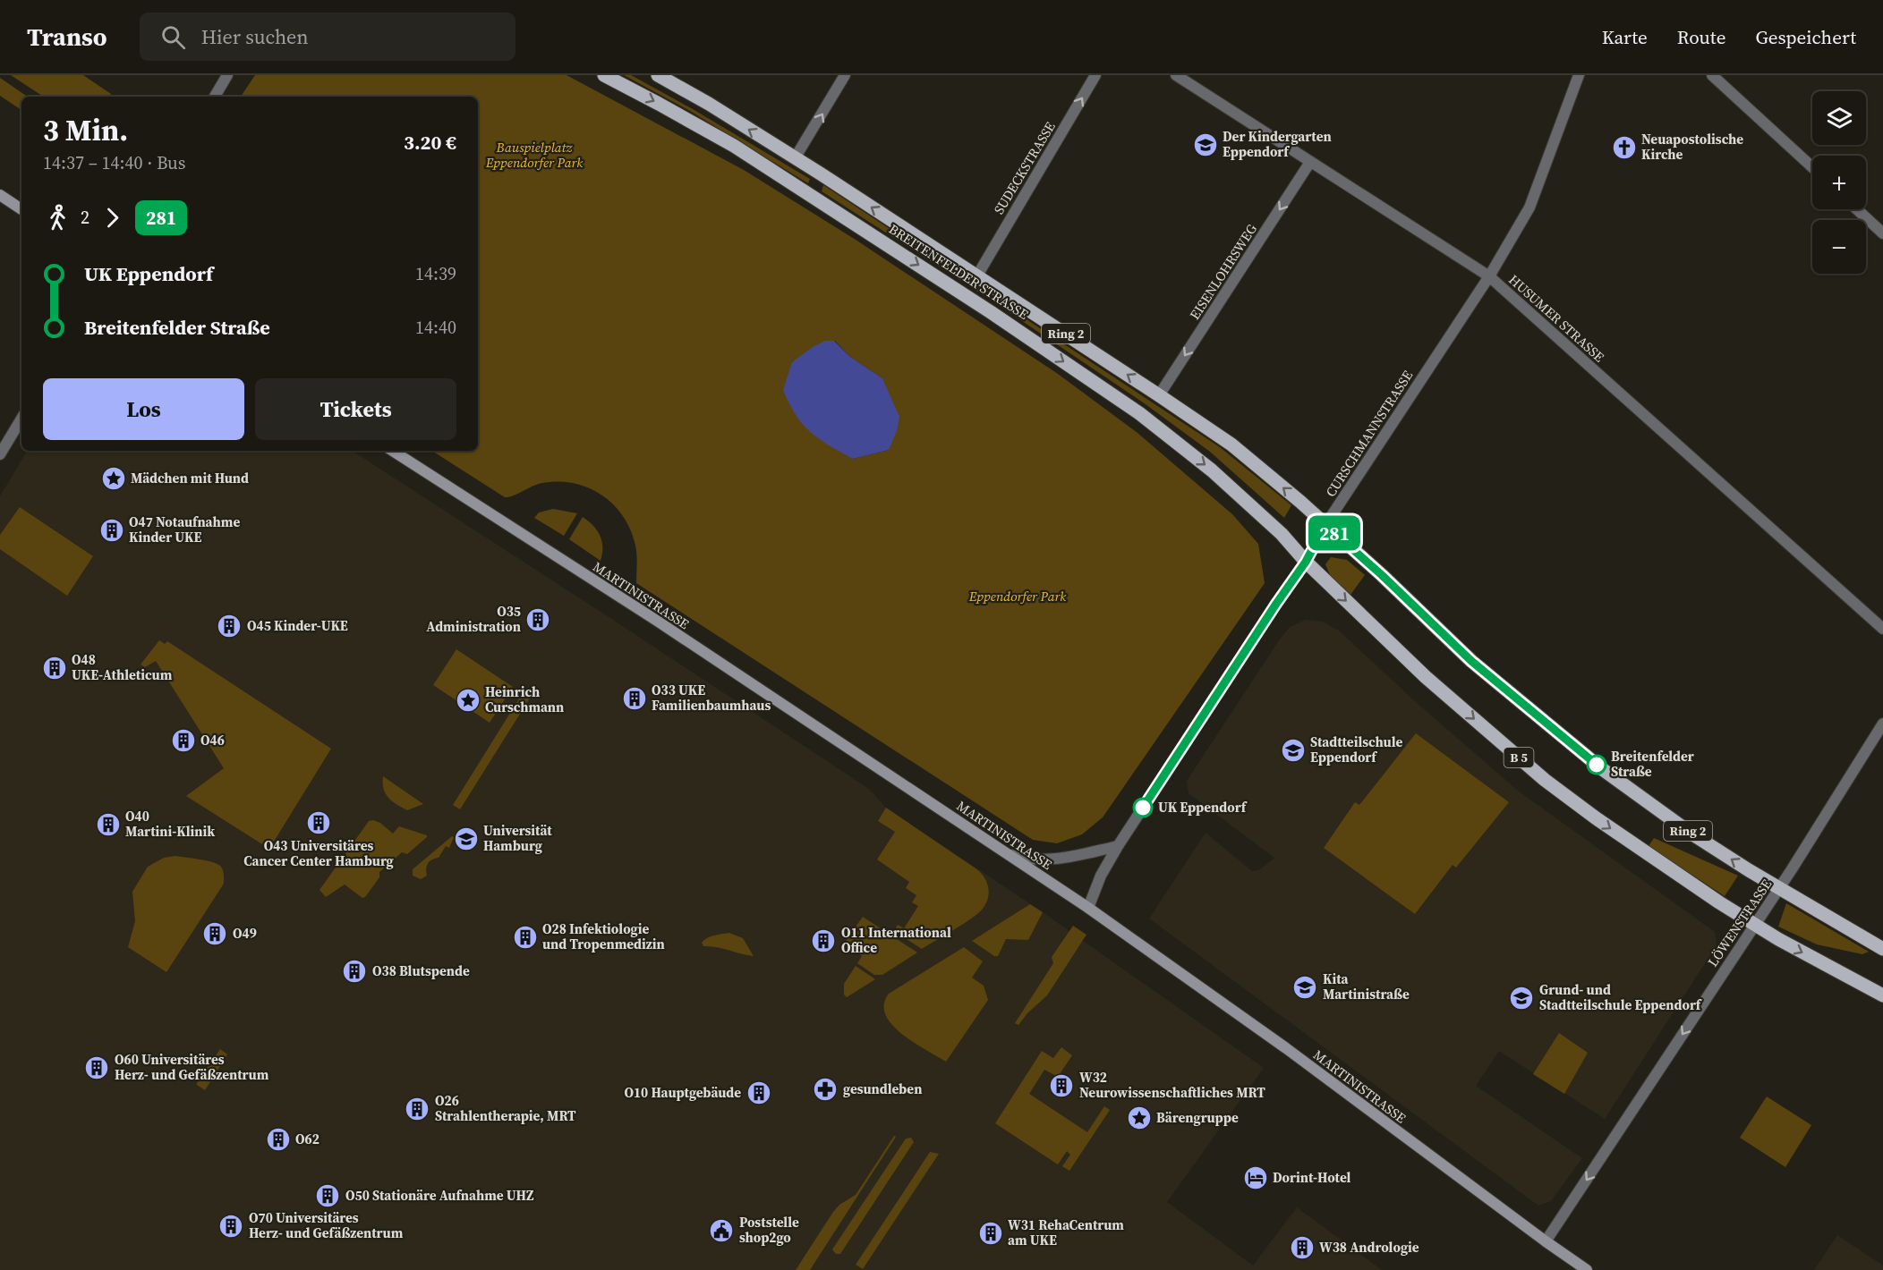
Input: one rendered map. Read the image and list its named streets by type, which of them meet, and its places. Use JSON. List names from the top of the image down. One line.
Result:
{"streets":{"main road":["BREITENFELDER STRASSE","Ring 2","B 5"],"street":["SUDECKSTRASSE","EISENLOHRSWEG","HUSUMER STRASSE","CURSCHMANNSTRASSE","MARTINISTRASSE","LÖWENSTRASSE"]},"crossings":[["SUDECKSTRASSE","BREITENFELDER STRASSE"],["BREITENFELDER STRASSE","EISENLOHRSWEG"],["BREITENFELDER STRASSE","CURSCHMANNSTRASSE"],["BREITENFELDER STRASSE","LÖWENSTRASSE"],["EISENLOHRSWEG","HUSUMER STRASSE"],["HUSUMER STRASSE","CURSCHMANNSTRASSE"],["CURSCHMANNSTRASSE","MARTINISTRASSE"],["MARTINISTRASSE","LÖWENSTRASSE"]],"one_way":["SUDECKSTRASSE","EISENLOHRSWEG","LÖWENSTRASSE"],"parks":["Bauspielplatz Eppendorfer Park","Eppendorfer Park"],"places":{"school or university":["Der Kindergarten Eppendorf","Stadtteilschule Eppendorf","Universität Hamburg","Kita Martinistraße","Grund- und Stadtteilschule Eppendorf"],"church":["Neuapostolische Kirche"],"place":["Mädchen mit Hund","Heinrich Curschmann","Bärengruppe"],"building":["O47 Notaufnahme Kinder UKE","O35 Administration","O45 Kinder-UKE","O48 UKE-Athleticum","O33 UKE Familienbaumhaus","O46","O43 Universitäres Cancer Center Hamburg","O40 Martini-Klinik","O49","O28 Infektiologie und Tropenmedizin","O11 International Office","O38 Blutspende","O60 Universitäres Herz- und Gefäßzentrum","W32 Neurowissenschaftliches MRT","O10 Hauptgebäude","O26 Strahlentherapie, MRT","O62","O50 Stationäre Aufnahme UHZ","O70 Universitäres Herz- und Gefäßzentrum","W31 RehaCentrum am UKE","W38 Andrologie"],"other":["Breitenfelder Straße","UK Eppendorf"],"pharmacy":["gesundleben"],"hotel":["Dorint-Hotel"],"public building":["Poststelle shop2go"]},"lines":["bus line 281"],"page":{"header":"Transo","search":"Hier suchen","nav":["Karte","Route","Gespeichert"],"on_map":"281","map_buttons":["+","−"],"heading":["3 Min.","14:37 – 14:40 · Bus","3.20 €"],"legs":["2","281"],"list":[{"name":"UK Eppendorf","value":"14:39"},{"name":"Breitenfelder Straße","value":"14:40"}],"buttons":["Los","Tickets"]}}
